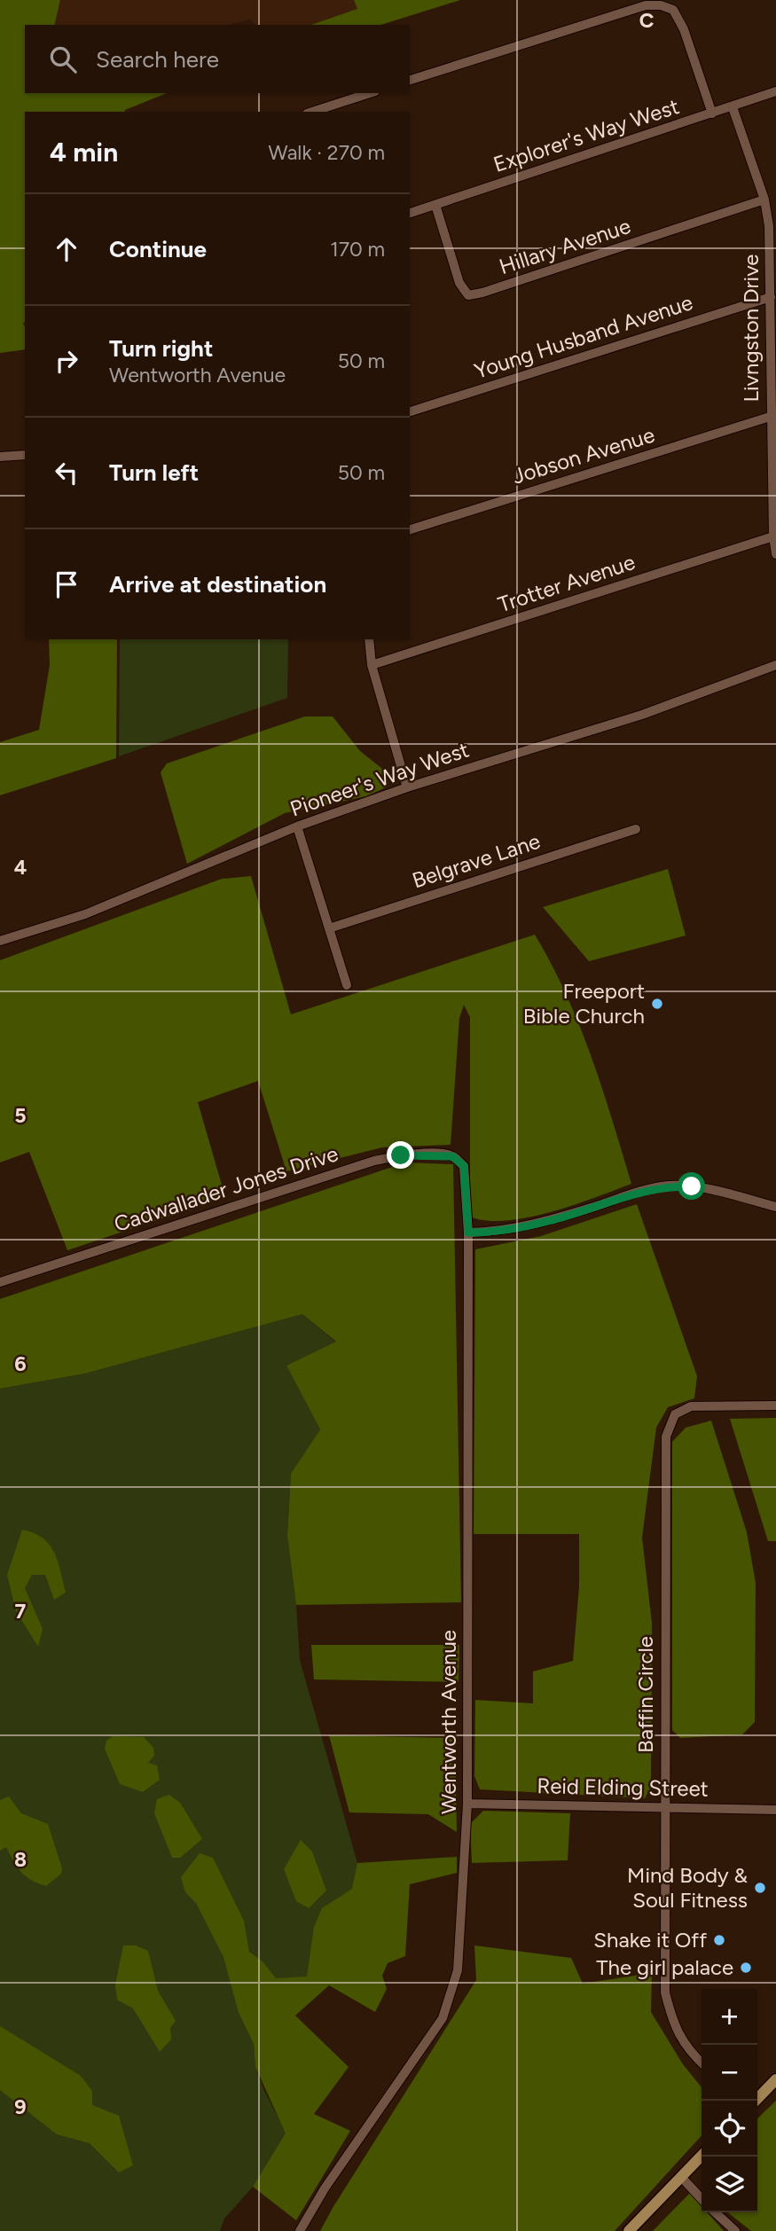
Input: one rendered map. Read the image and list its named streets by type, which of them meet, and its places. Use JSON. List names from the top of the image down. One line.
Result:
{"streets":{"street":["Explorer's Way West","Hillary Avenue","Livngston Drive","Young Husband Avenue","Jobson Avenue","Trotter Avenue","Pioneer's Way West","Belgrave Lane","Cadwallader Jones Drive","Baffin Circle","Wentworth Avenue","Reid Elding Street"]},"crossings":[["Explorer's Way West","Hillary Avenue"],["Explorer's Way West","Livngston Drive"],["Hillary Avenue","Livngston Drive"],["Livngston Drive","Young Husband Avenue"],["Livngston Drive","Jobson Avenue"],["Livngston Drive","Trotter Avenue"],["Cadwallader Jones Drive","Wentworth Avenue"],["Baffin Circle","Reid Elding Street"],["Wentworth Avenue","Reid Elding Street"]],"places":["Freeport Bible Church","Mind Body & Soul Fitness","Shake it Off","The girl palace"],"page":{"search":"Search here","heading":["4 min","Walk · 270 m"],"list":[["Continue","170 m"],["Turn right","Wentworth Avenue","50 m"],["Turn left","50 m"],"Arrive at destination"],"map_buttons":["+","−"]},"grid":{"columns":["C"],"rows":["4","5","6","7","8","9"]}}
